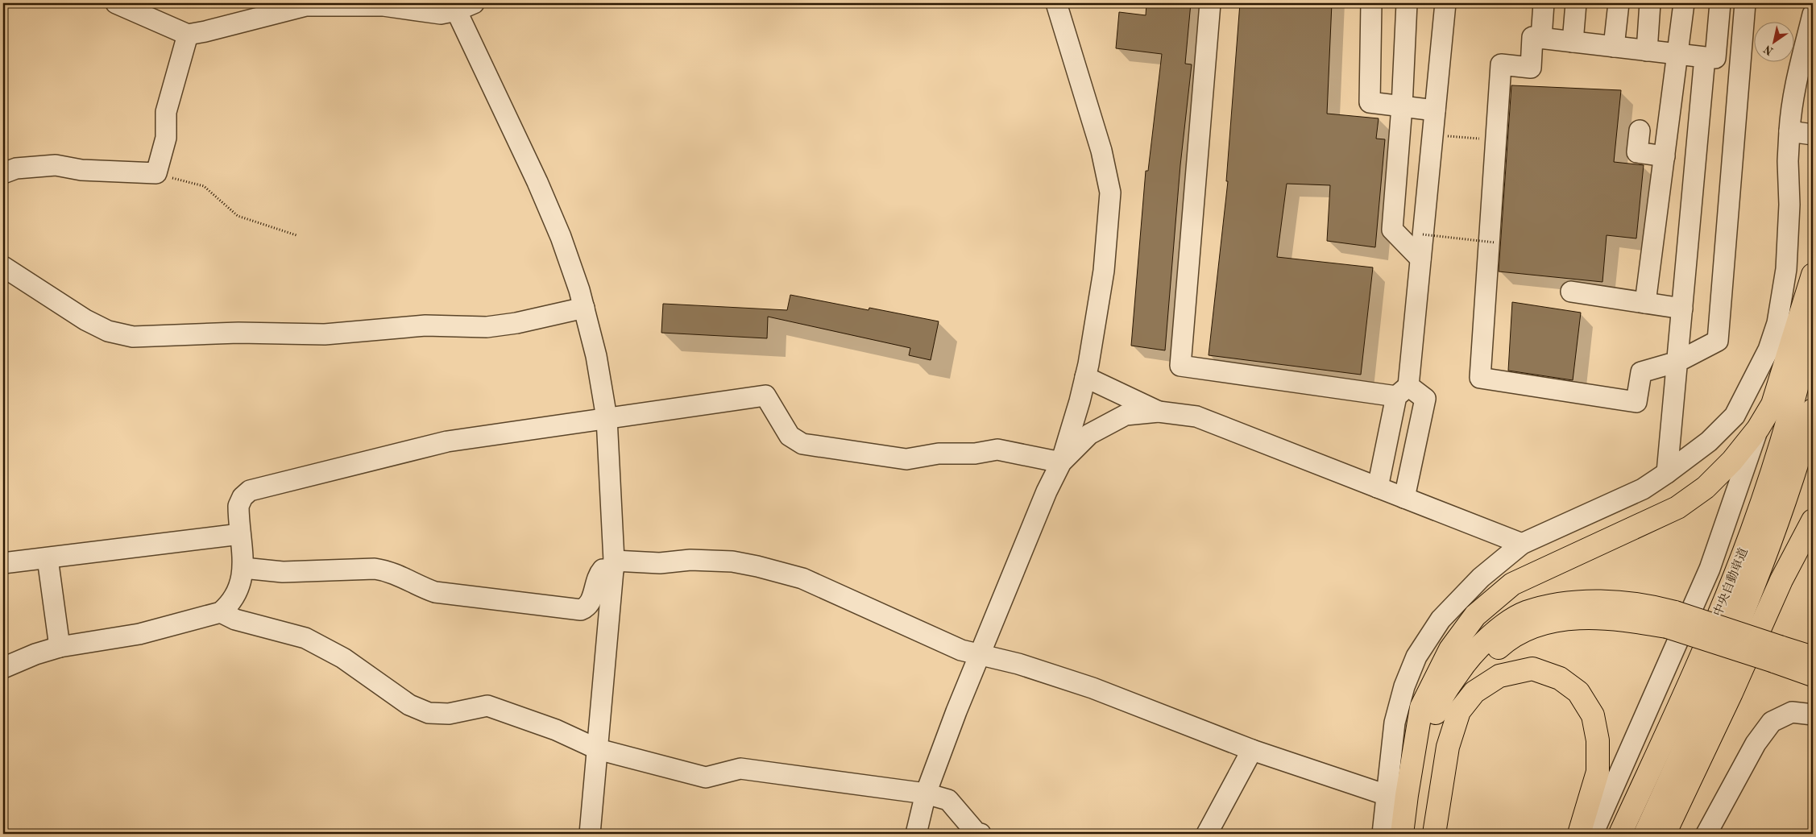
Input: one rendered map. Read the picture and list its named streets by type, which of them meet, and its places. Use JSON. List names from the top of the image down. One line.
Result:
{"streets":{"highway":["中央自動車道"]},"north":"bottom left"}
